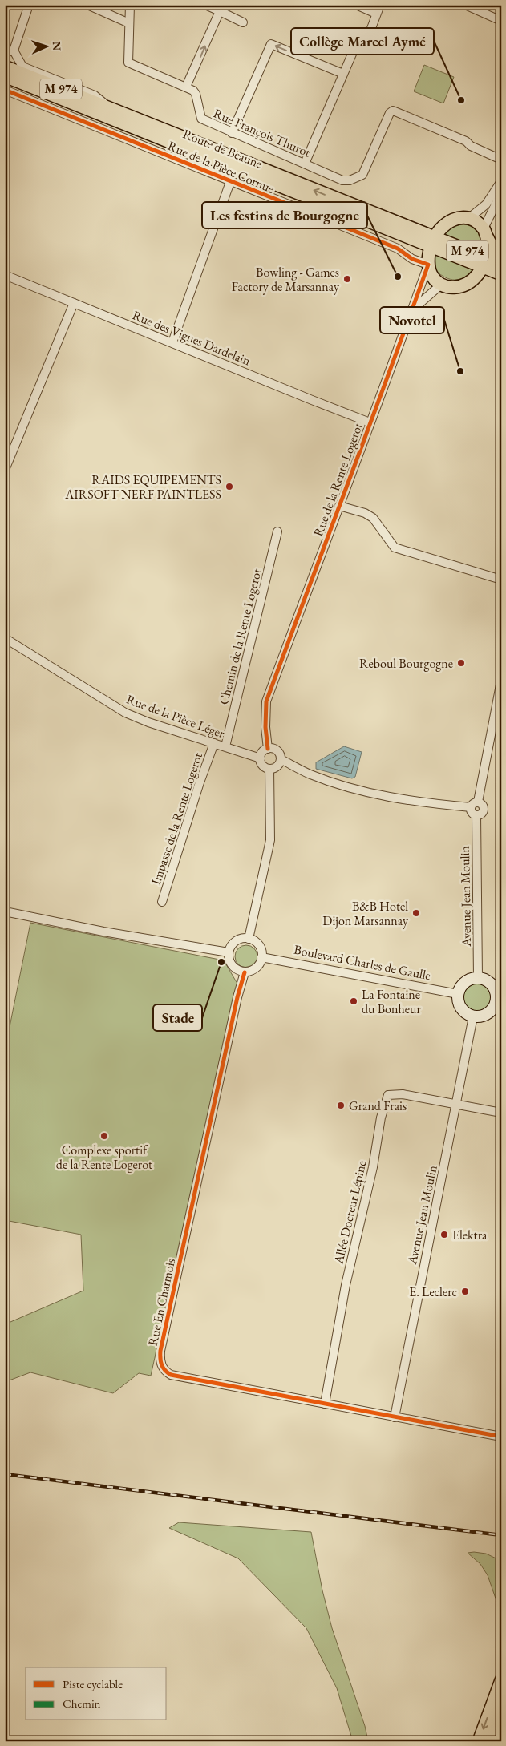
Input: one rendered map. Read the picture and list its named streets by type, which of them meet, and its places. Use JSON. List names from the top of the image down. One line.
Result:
{"streets":{"main road":["M 974","Route de Beaune"],"street":["Rue François Thurot","Rue de la Pièce Cornue","Rue des Vignes Dardelain","Rue de la Rente Logerot","Chemin de la Rente Logerot","Rue de la Pièce Léger","Impasse de la Rente Logerot","Avenue Jean Moulin","Boulevard Charles de Gaulle","Allée Docteur Lépine","Rue En Charmois"]},"crossings":[["Rue de la Pièce Cornue","Rue de la Rente Logerot"],["Rue des Vignes Dardelain","Rue de la Rente Logerot"],["Rue de la Rente Logerot","Rue de la Pièce Léger"],["Chemin de la Rente Logerot","Rue de la Pièce Léger"],["Rue de la Pièce Léger","Impasse de la Rente Logerot"],["Avenue Jean Moulin","Boulevard Charles de Gaulle"],["Avenue Jean Moulin","Allée Docteur Lépine"],["Avenue Jean Moulin","Rue En Charmois"],["Boulevard Charles de Gaulle","Rue En Charmois"],["Allée Docteur Lépine","Rue En Charmois"]],"places":["Collège Marcel Aymé","Les festins de Bourgogne","Bowling - Games Factory de Marsannay","Novotel","RAIDS EQUIPEMENTS AIRSOFT NERF PAINTLESS","Reboul Bourgogne","B&B Hotel Dijon Marsannay","Stade","La Fontaine du Bonheur","Grand Frais","Complexe sportif de la Rente Logerot","Elektra","E. Leclerc"],"legend":["Piste cyclable","Chemin"],"north":"right"}
